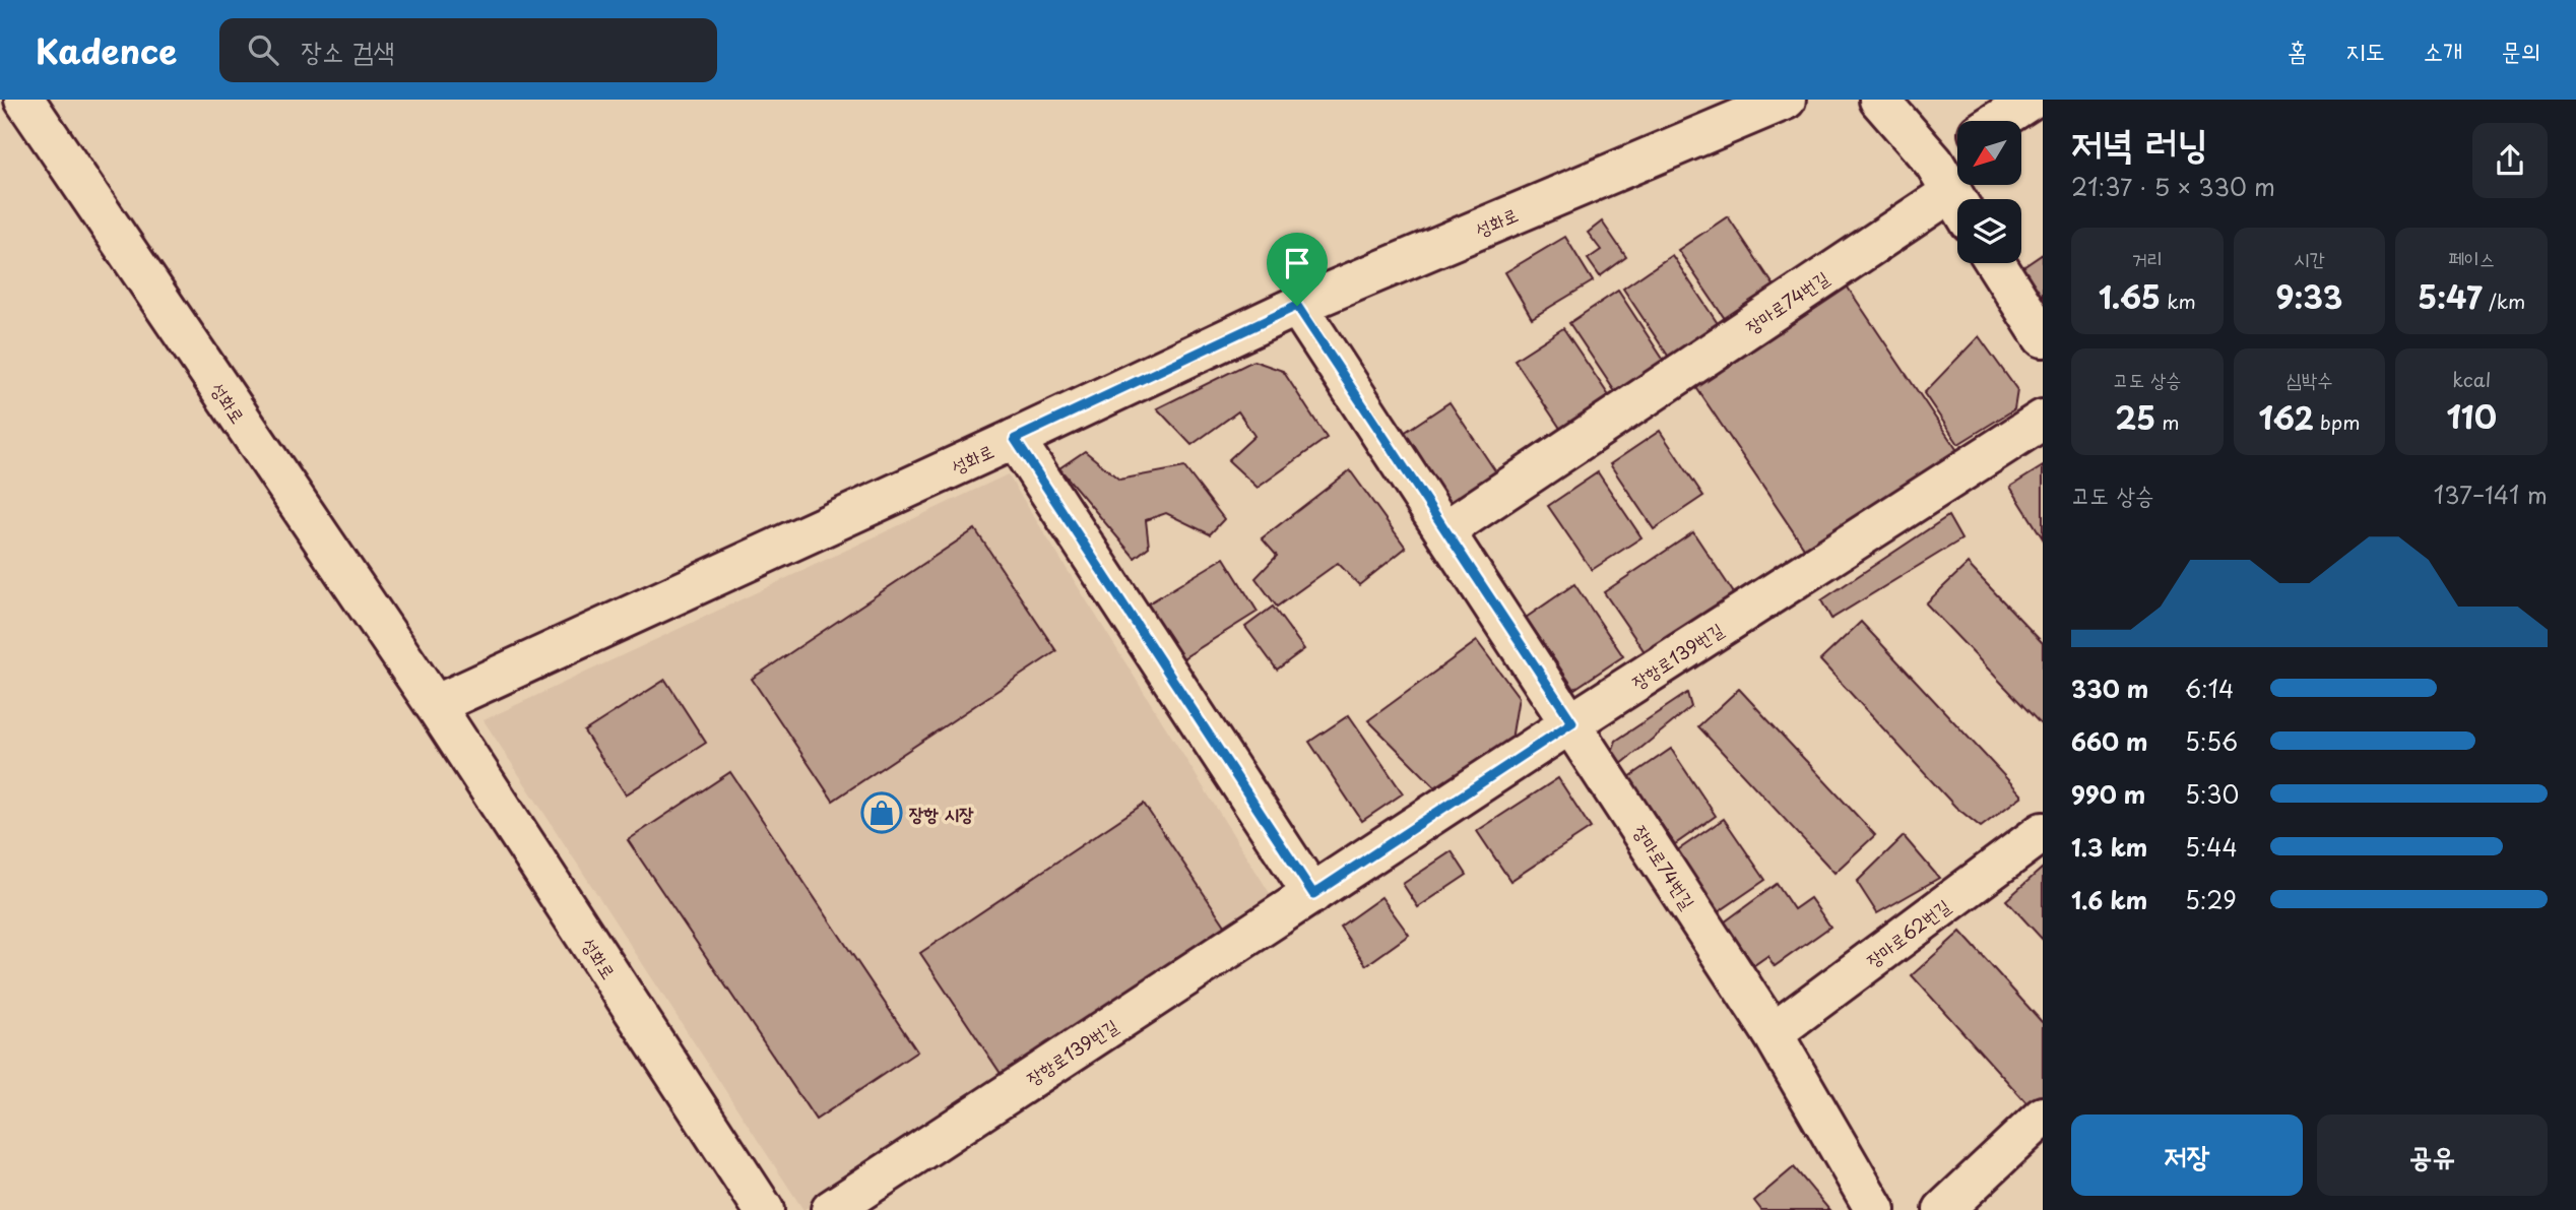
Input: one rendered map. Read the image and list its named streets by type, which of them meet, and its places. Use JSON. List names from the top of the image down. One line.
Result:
{"streets":{"street":["성화로","장마로74번길","장항로139번길","장마로62번길"]},"crossings":[["성화로","장마로74번길"],["장마로74번길","장항로139번길"],["장마로74번길","장마로62번길"]],"places":{"shop":["장항 시장"]},"north":"bottom left","page":{"header":"Kadence","search":"장소 검색","nav":["홈","지도","소개","문의"],"heading":["저녁 러닝","21:37 · 5 × 330 m"],"stats":[["거리","1.65 km"],["시간","9:33"],["페이스","5:47 /km"],["고도 상승","25 m"],["심박수","162 bpm"],["kcal","110"]],"chart":["고도 상승","137–141 m"],"list":[{"name":"330 m","note":"6:14"},{"name":"660 m","note":"5:56"},{"name":"990 m","note":"5:30"},{"name":"1.3 km","note":"5:44"},{"name":"1.6 km","note":"5:29"}],"buttons":["저장","공유"]}}
